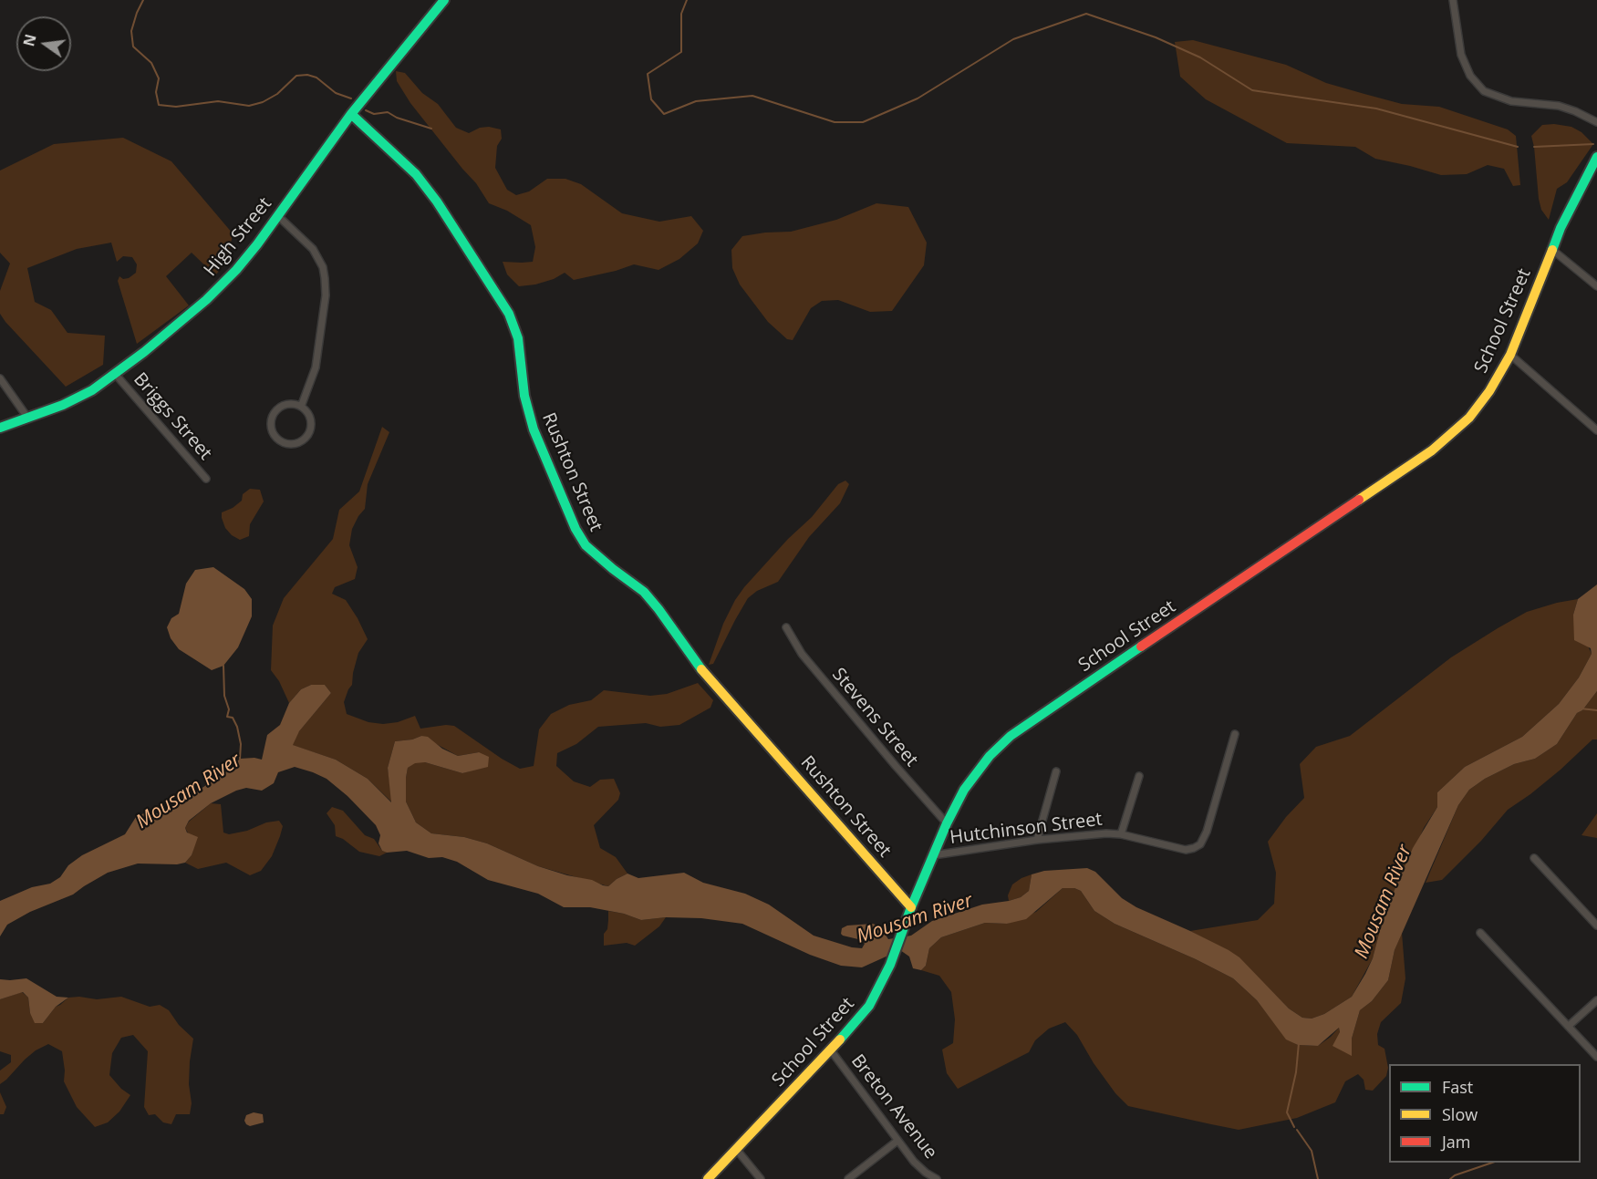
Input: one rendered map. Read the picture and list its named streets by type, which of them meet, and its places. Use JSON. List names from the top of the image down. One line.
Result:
{"streets":{"street":["High Street","School Street","Briggs Street","Rushton Street","Stevens Street","Hutchinson Street","Breton Avenue"]},"crossings":[["High Street","Briggs Street"],["High Street","Rushton Street"],["School Street","Rushton Street"],["School Street","Stevens Street"],["School Street","Hutchinson Street"],["School Street","Breton Avenue"]],"water":["Mousam River"],"legend":["Fast","Slow","Jam"],"north":"left"}
